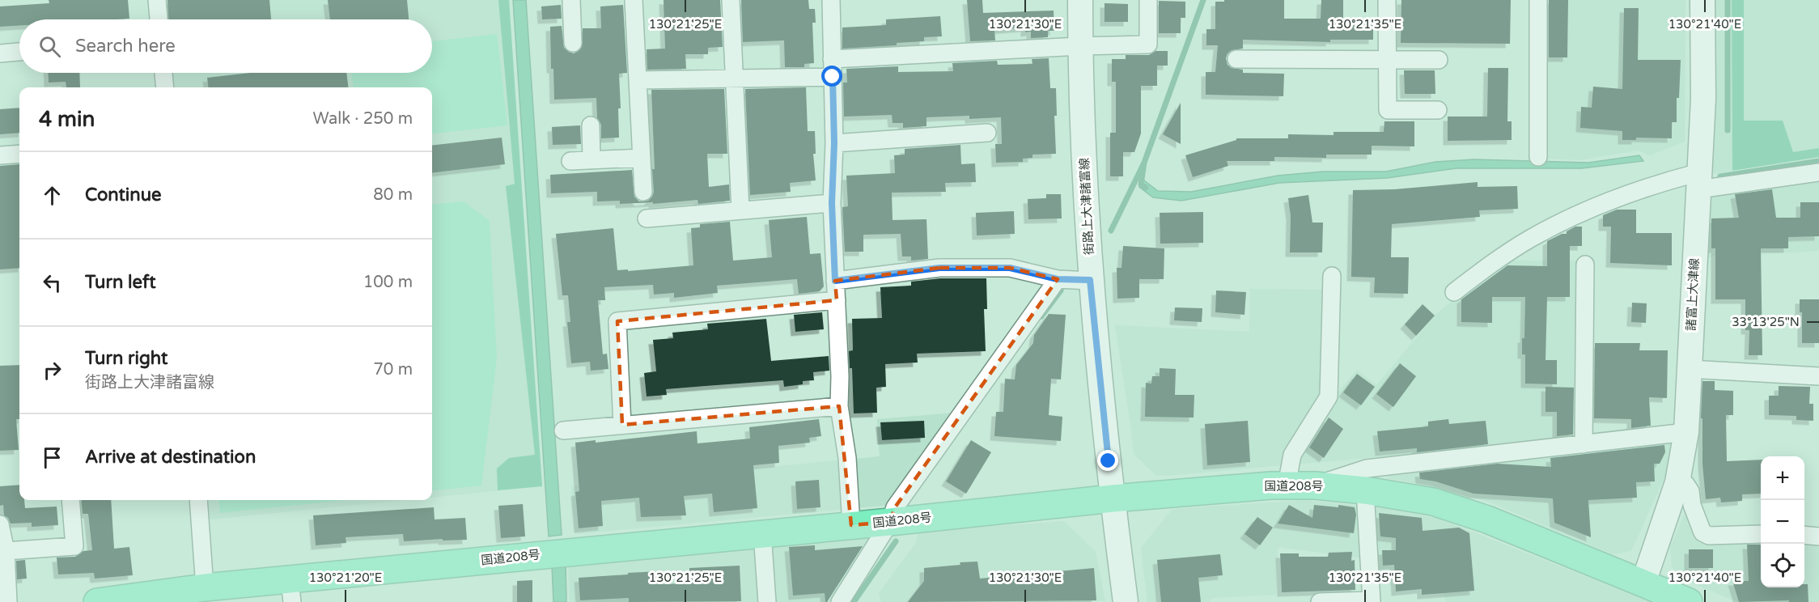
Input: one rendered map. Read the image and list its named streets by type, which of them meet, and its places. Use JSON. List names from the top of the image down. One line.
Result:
{"streets":{"highway":["国道208号"],"street":["街路上大津諸富線","諸富上大津線"]},"crossings":[["街路上大津諸富線","国道208号"],["諸富上大津線","国道208号"]],"page":{"search":"Search here","heading":["4 min","Walk · 250 m"],"list":[["Continue","80 m"],["Turn left","100 m"],["Turn right","街路上大津諸富線","70 m"],"Arrive at destination"],"map_buttons":["+","−"]},"coordinates":["130°21'25\"E","130°21'30\"E","130°21'35\"E","130°21'40\"E","33°13'25\"N","130°21'20\"E"]}
